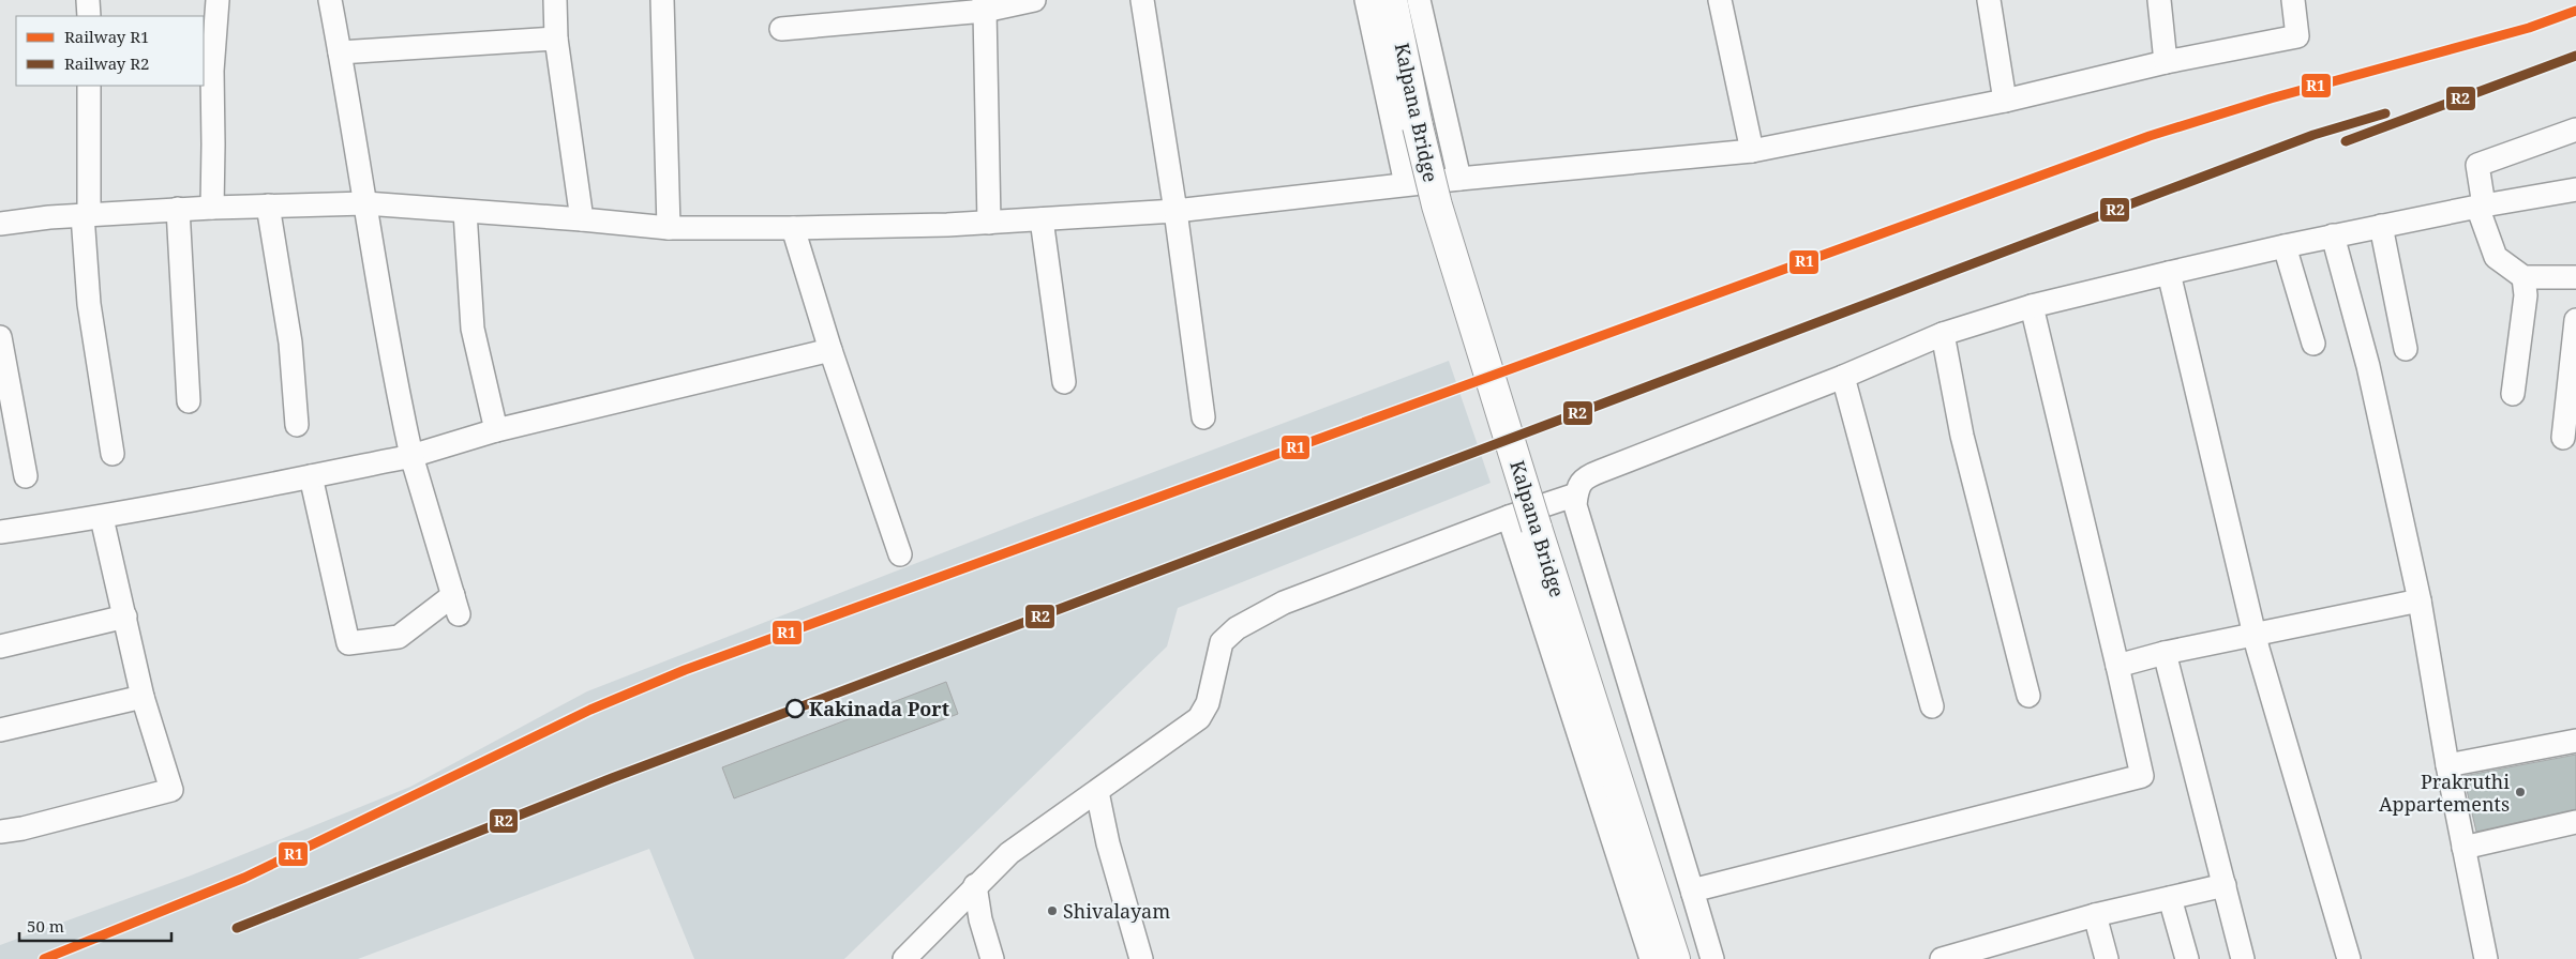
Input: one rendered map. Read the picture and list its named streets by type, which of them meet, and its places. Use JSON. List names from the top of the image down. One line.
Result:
{"streets":{"main road":["Kalpana Bridge"]},"places":["Kakinada Port","Prakruthi Appartements","Shivalayam"],"lines":["rail line R1","rail line R2"],"legend":["Railway R1","Railway R2"],"scale_bar":"50 m"}
